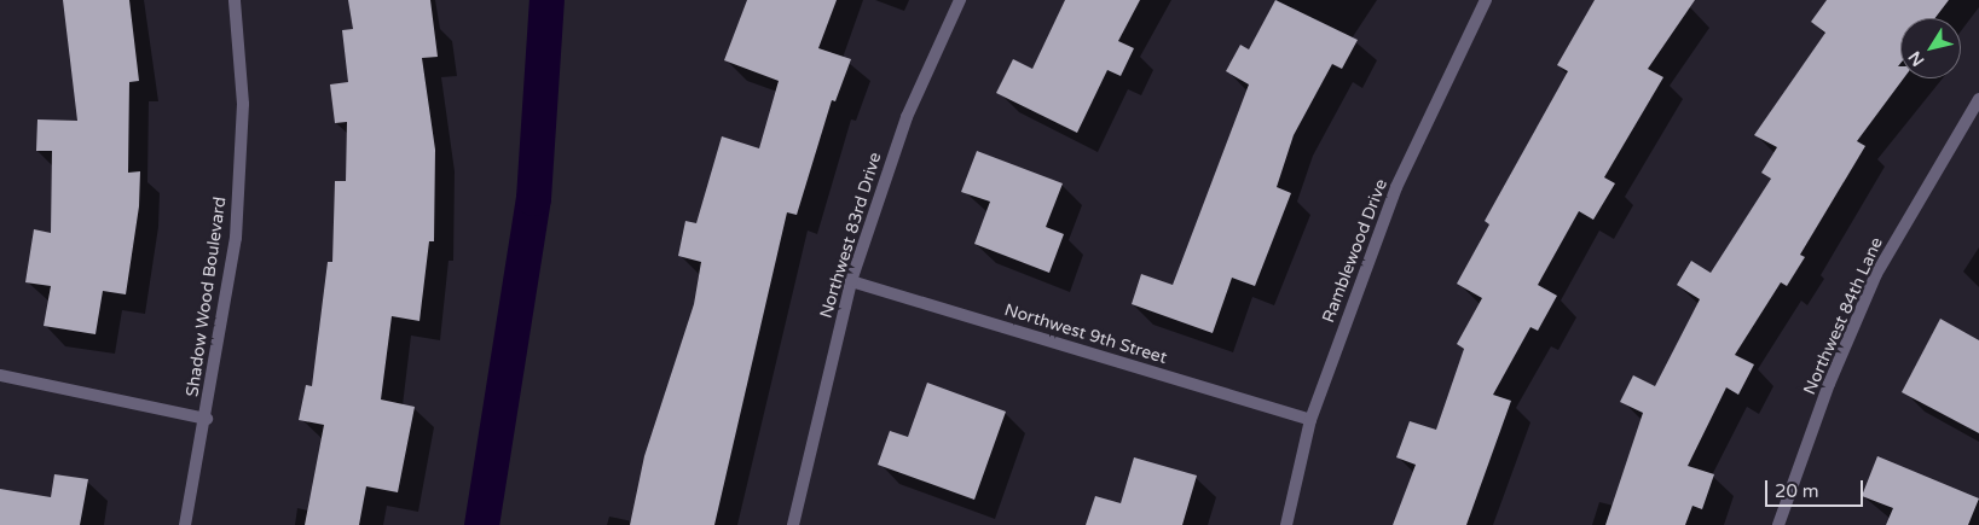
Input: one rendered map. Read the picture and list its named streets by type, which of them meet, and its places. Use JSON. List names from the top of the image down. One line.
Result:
{"streets":{"street":["Northwest 83rd Drive","Ramblewood Drive","Shadow Wood Boulevard","Northwest 84th Lane","Northwest 9th Street"]},"crossings":[["Northwest 83rd Drive","Northwest 9th Street"],["Ramblewood Drive","Northwest 9th Street"]],"scale_bar":"20 m","north":"bottom left"}
